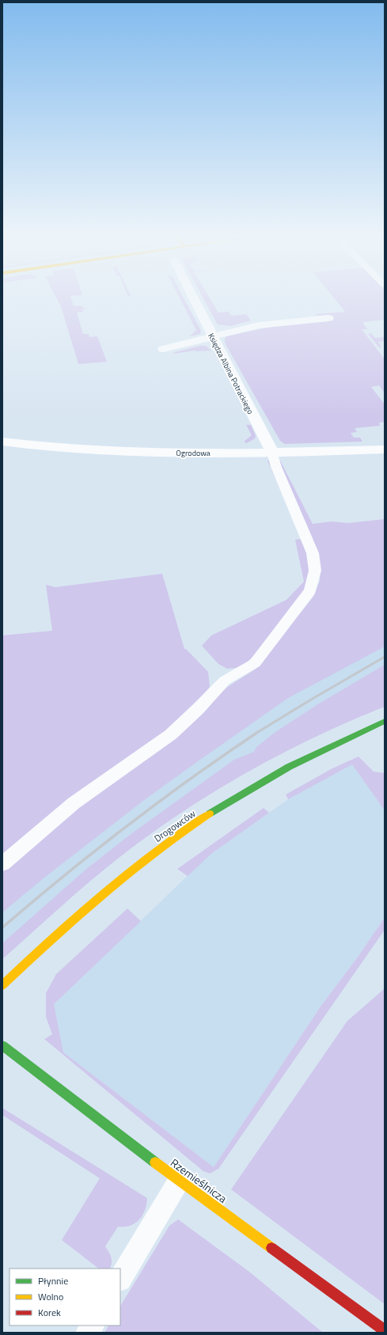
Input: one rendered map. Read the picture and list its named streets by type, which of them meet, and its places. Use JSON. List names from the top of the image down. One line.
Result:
{"streets":{"street":["Księdza Albina Potrackiego","Ogrodowa","Drogowców","Rzemieślnicza"]},"crossings":[["Księdza Albina Potrackiego","Ogrodowa"]],"legend":["Płynnie","Wolno","Korek"]}
